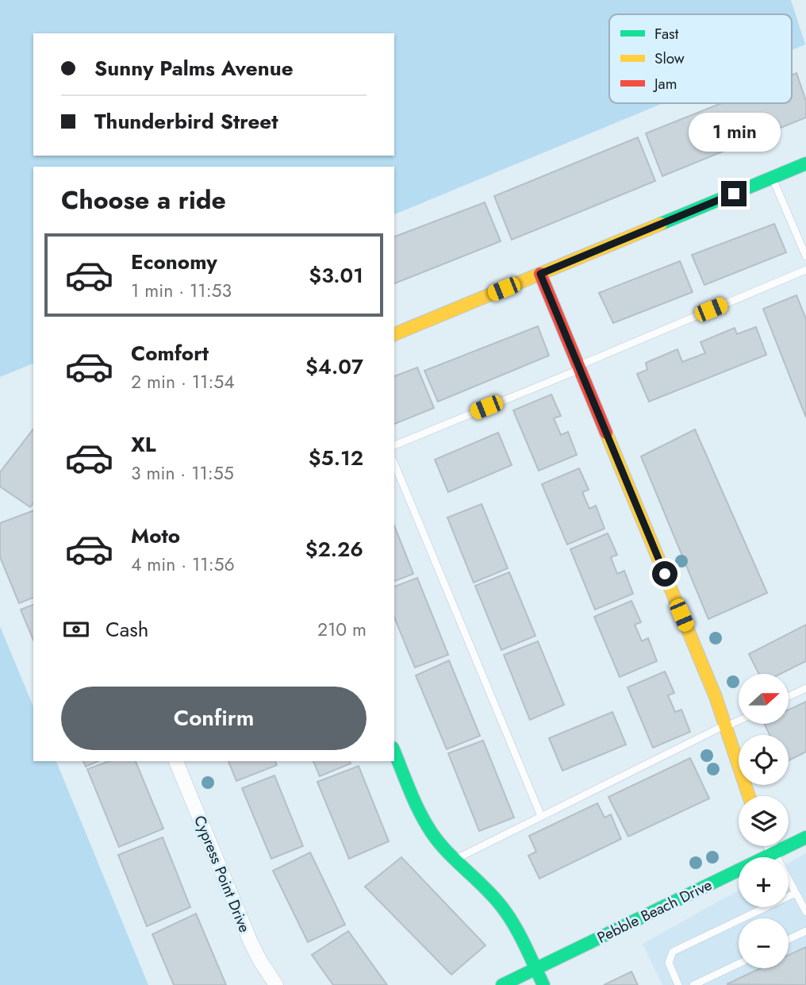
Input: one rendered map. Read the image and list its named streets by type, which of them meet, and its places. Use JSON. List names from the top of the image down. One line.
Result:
{"streets":{"street":["Cypress Point Drive","Pebble Beach Drive"]},"legend":["Fast","Slow","Jam"],"north":"right","page":{"banner":["Sunny Palms Avenue","Thunderbird Street"],"bubble":"1 min","heading":"Choose a ride","list":[{"name":"Economy","note":"1 min · 11:53","value":"$3.01"},{"name":"Comfort","note":"2 min · 11:54","value":"$4.07"},{"name":"XL","note":"3 min · 11:55","value":"$5.12"},{"name":"Moto","note":"4 min · 11:56","value":"$2.26"}],"pay":["Cash","210 m"],"map_buttons":["+","−"],"buttons":"Confirm"}}
